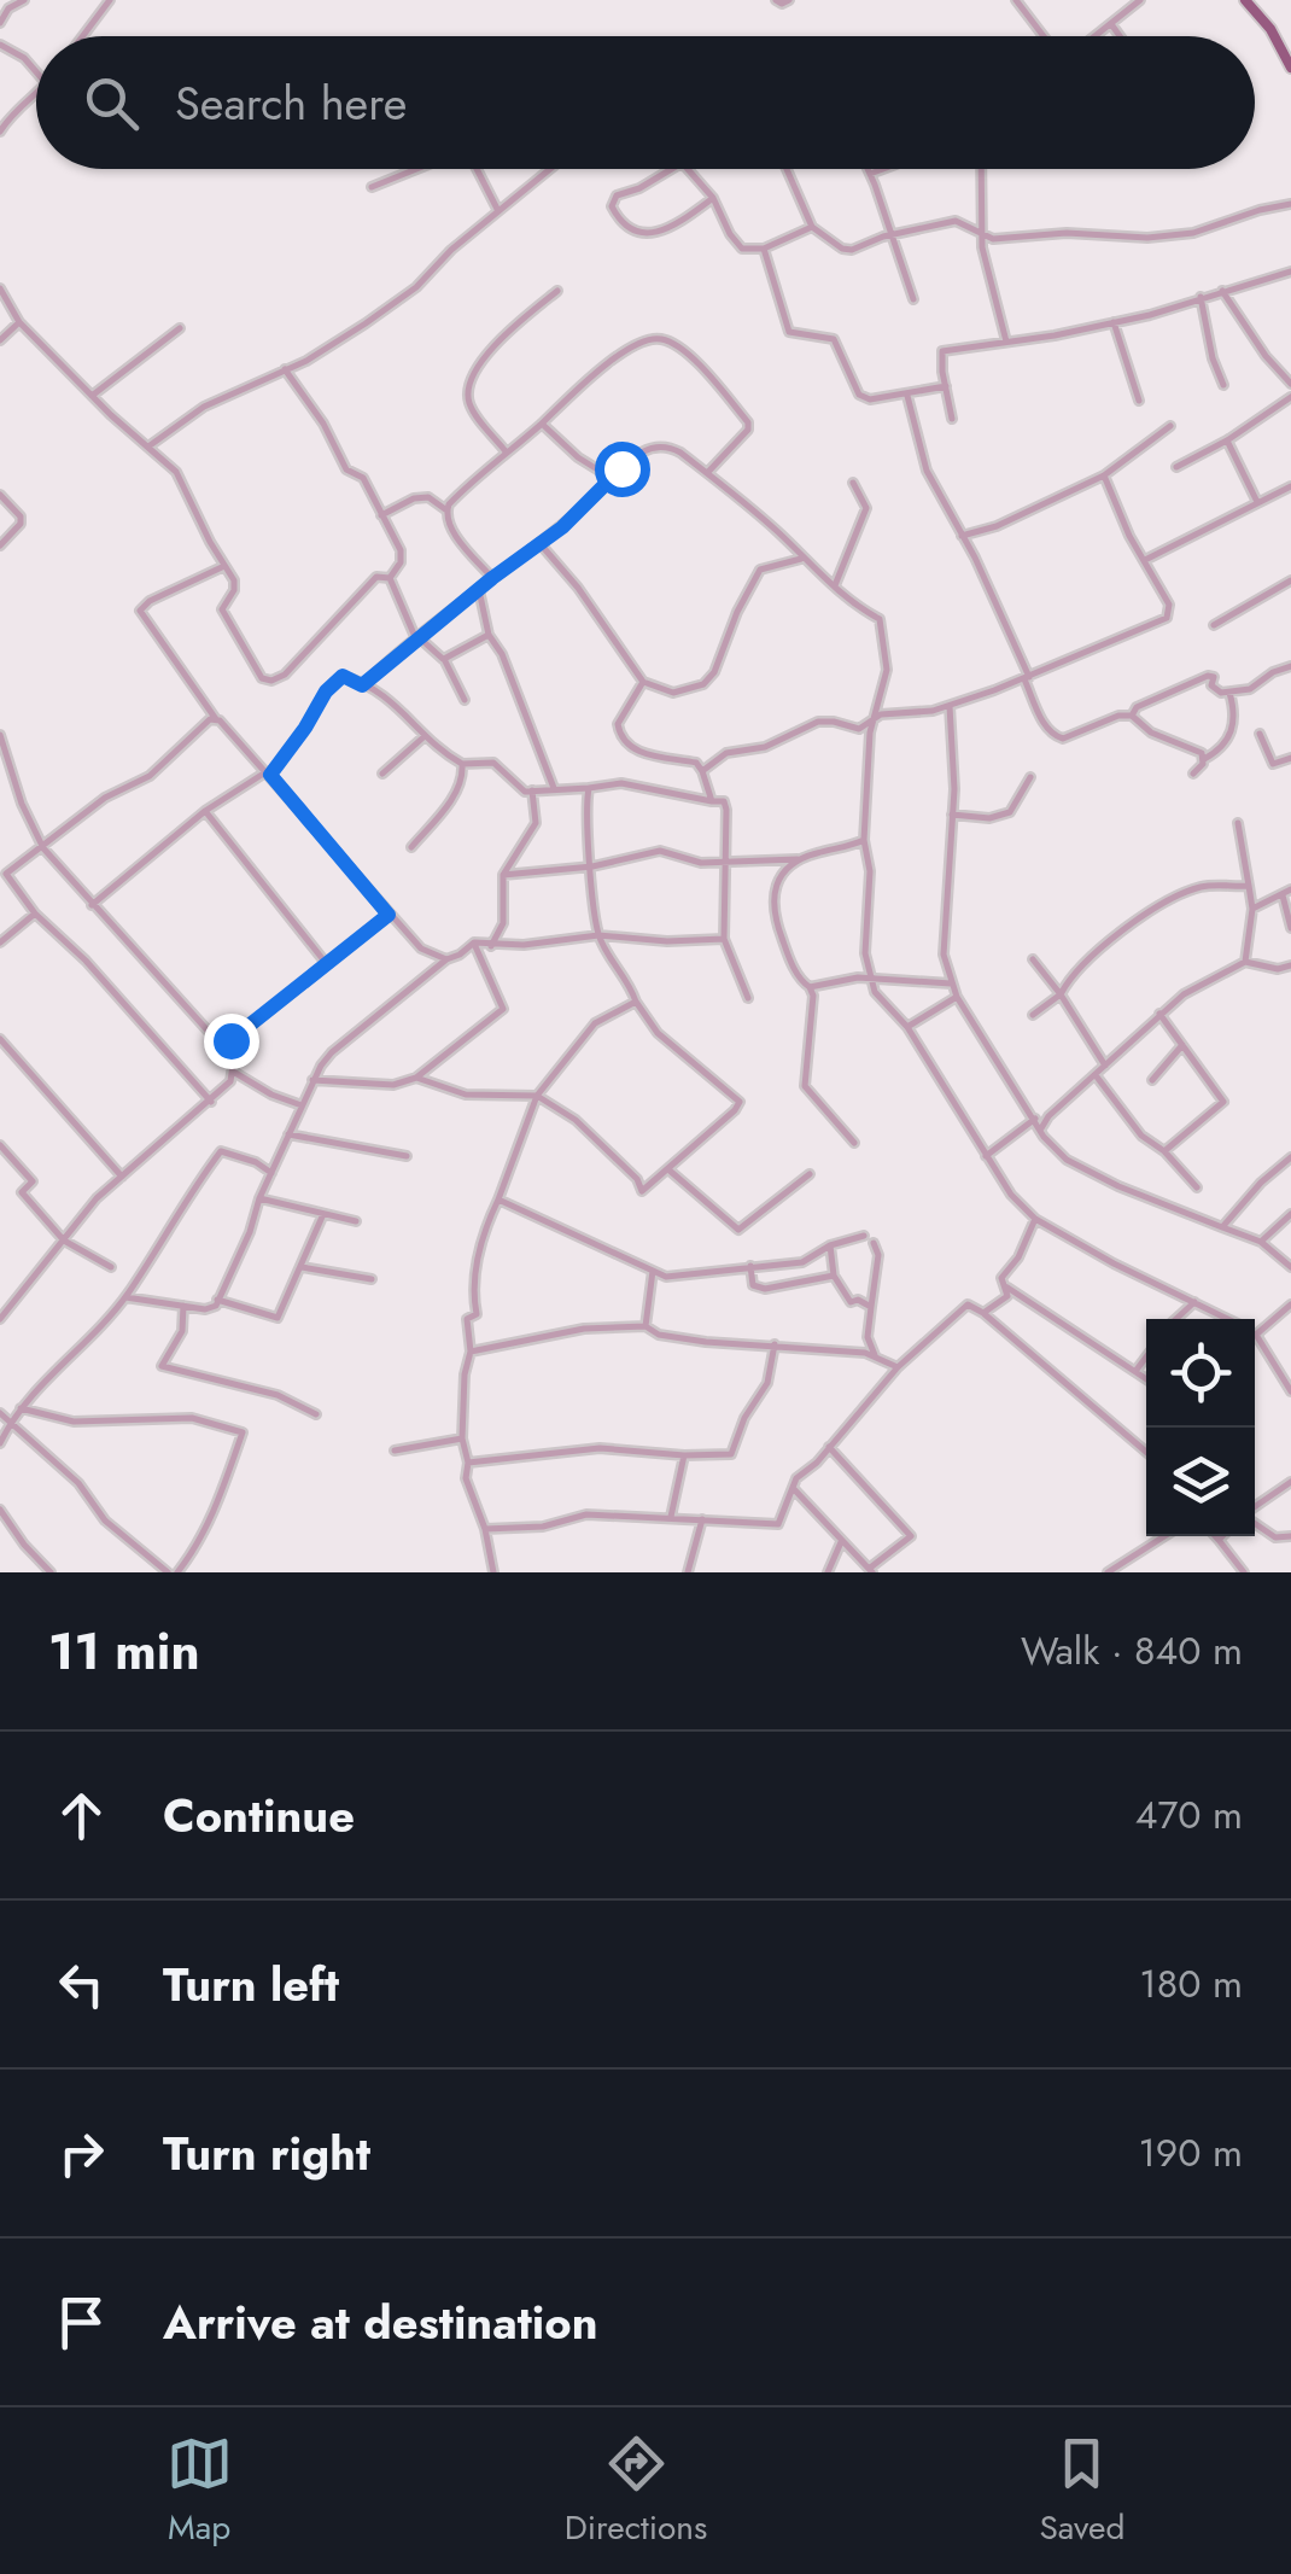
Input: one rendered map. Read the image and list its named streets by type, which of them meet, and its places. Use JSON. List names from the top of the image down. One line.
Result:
{"page":{"search":"Search here","heading":["11 min","Walk · 840 m"],"list":[["Continue","470 m"],["Turn left","180 m"],["Turn right","190 m"],"Arrive at destination"],"nav":["Map","Directions","Saved"]}}
